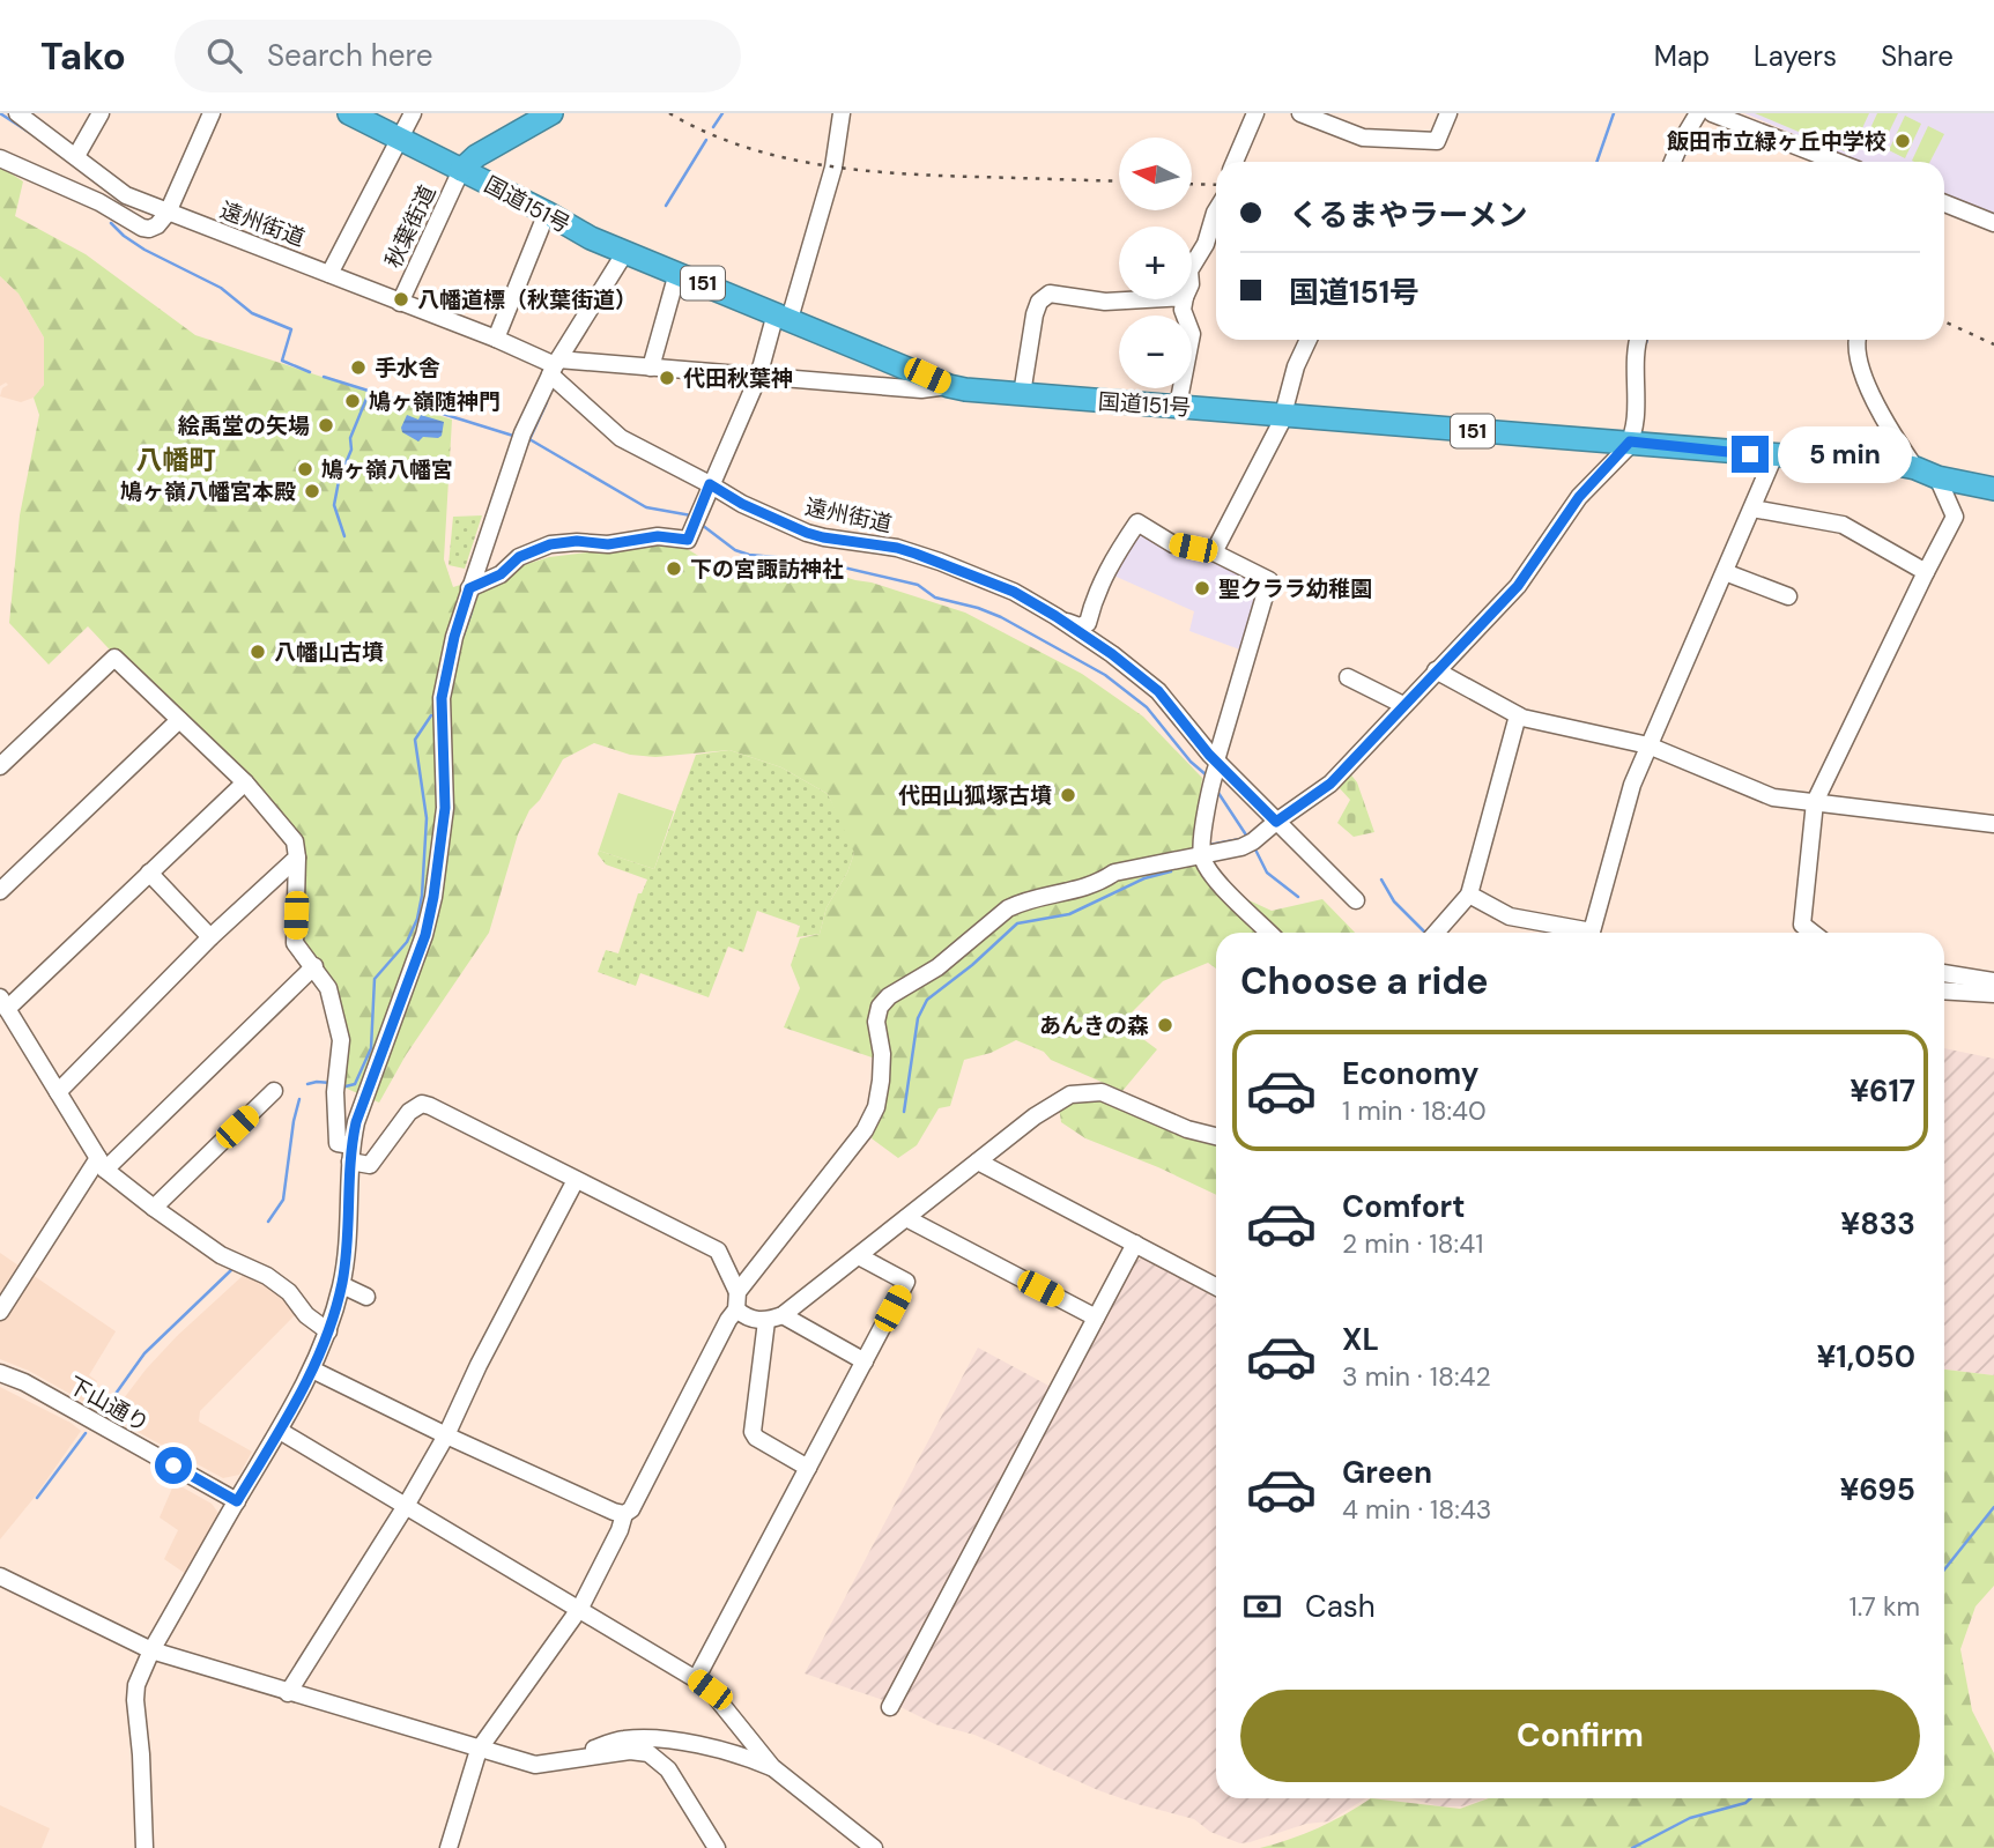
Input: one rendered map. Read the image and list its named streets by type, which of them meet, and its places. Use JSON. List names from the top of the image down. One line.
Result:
{"streets":{"highway":["国道151号","151"],"street":["遠州街道","秋葉街道","下山通り"]},"crossings":[["国道151号","遠州街道"],["国道151号","秋葉街道"],["遠州街道","秋葉街道"]],"districts":["八幡町"],"places":["飯田市立緑ヶ丘中学校","八幡道標（秋葉街道）","手水舎","代田秋葉神","鳩ヶ嶺随神門","絵禹堂の矢場","鳩ヶ嶺八幡宮","鳩ヶ嶺八幡宮本殿","下の宮諏訪神社","聖クララ幼稚園","八幡山古墳","代田山狐塚古墳","あんきの森"],"north":"left","page":{"header":"Tako","search":"Search here","nav":["Map","Layers","Share"],"map_buttons":["+","−"],"banner":["くるまやラーメン","国道151号"],"bubble":"5 min","heading":"Choose a ride","list":[{"name":"Economy","note":"1 min · 18:40","value":"¥617"},{"name":"Comfort","note":"2 min · 18:41","value":"¥833"},{"name":"XL","note":"3 min · 18:42","value":"¥1,050"},{"name":"Green","note":"4 min · 18:43","value":"¥695"}],"pay":["Cash","1.7 km"],"buttons":"Confirm"}}
